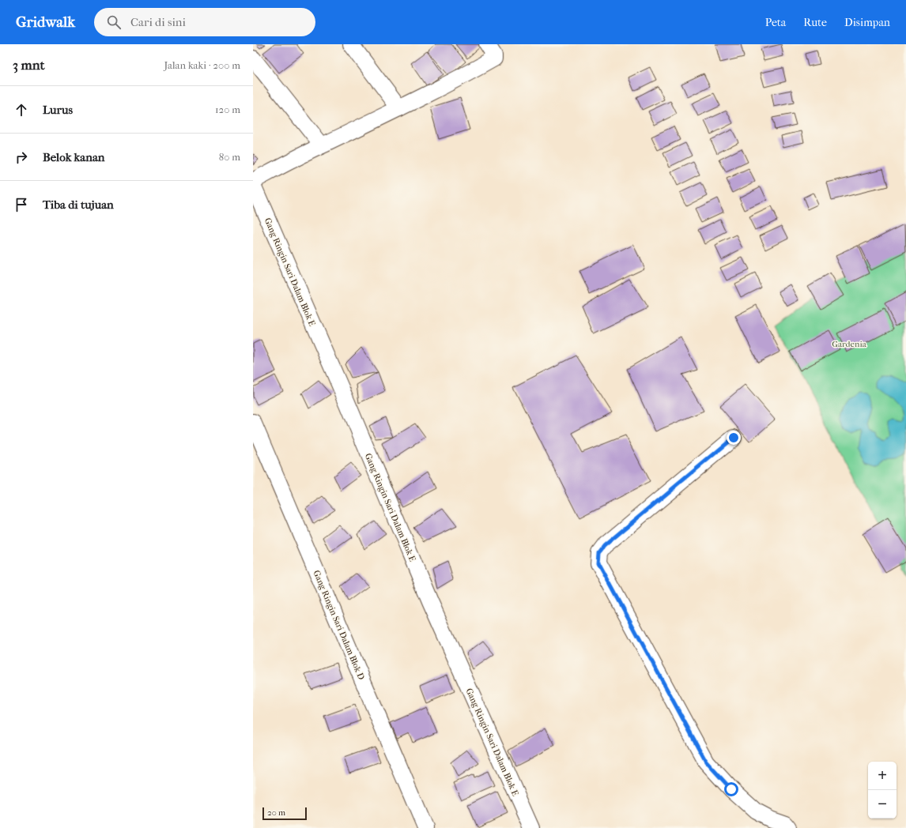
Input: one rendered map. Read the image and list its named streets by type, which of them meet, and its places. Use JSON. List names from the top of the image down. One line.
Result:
{"streets":{"street":["Gang Ringin Sari Dalam Blok E","Gang Ringin Sari Dalam Blok D"]},"parks":["Gardenia"],"scale_bar":"20 m","page":{"header":"Gridwalk","search":"Cari di sini","nav":["Peta","Rute","Disimpan"],"heading":["3 mnt","Jalan kaki · 200 m"],"list":[["Lurus","120 m"],["Belok kanan","80 m"],"Tiba di tujuan"],"map_buttons":["+","−"],"scale":"20 m"}}
